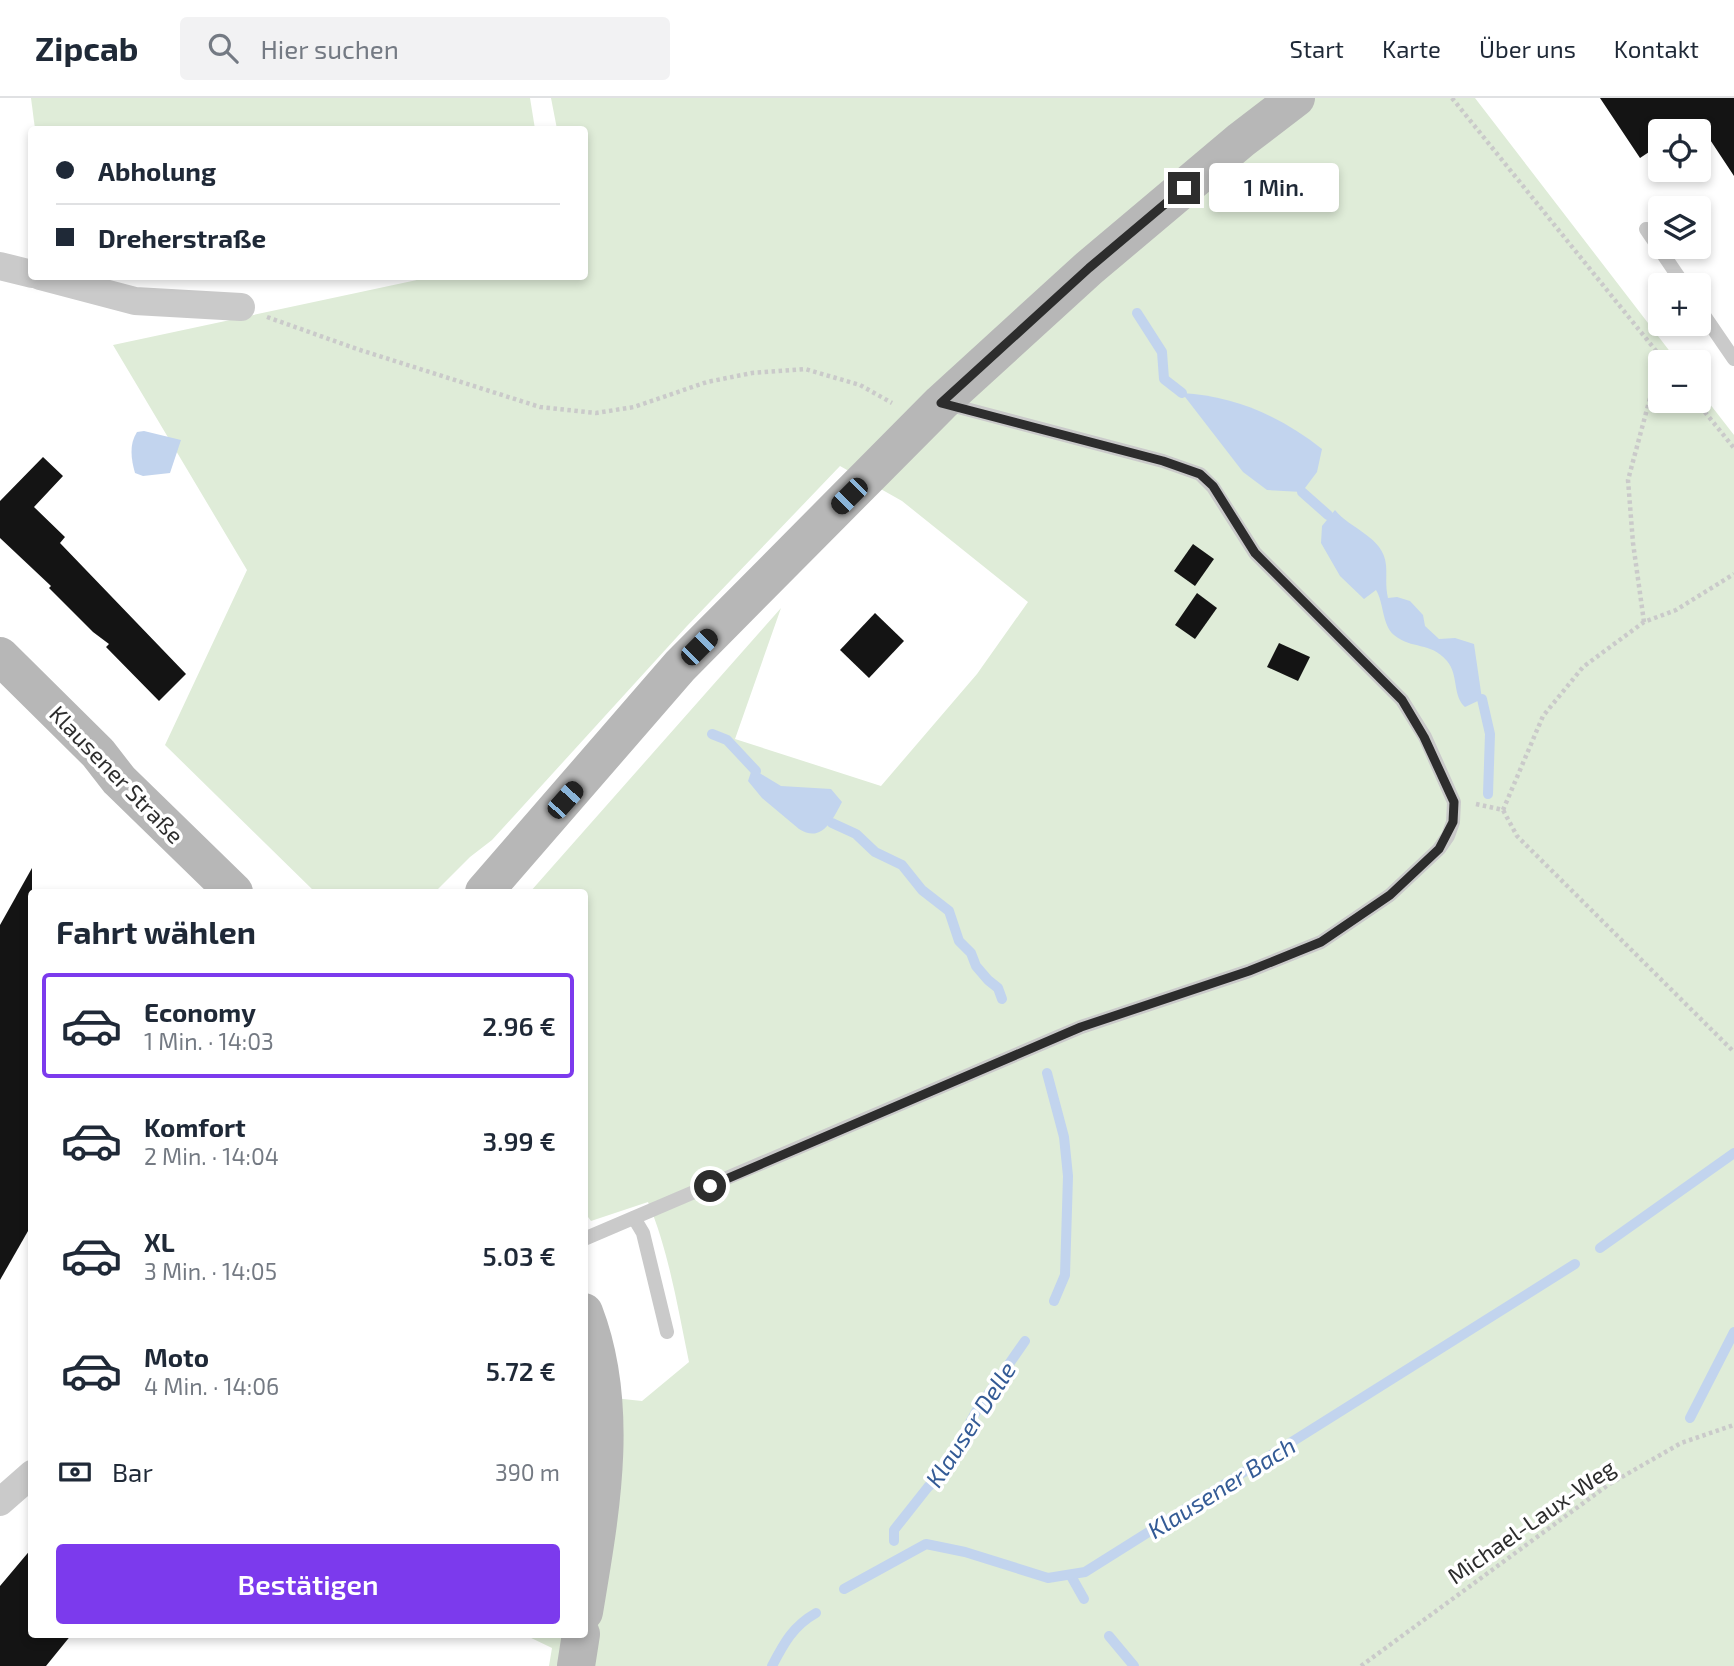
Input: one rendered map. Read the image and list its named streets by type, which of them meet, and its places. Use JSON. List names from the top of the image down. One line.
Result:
{"streets":{"main road":["Klausener Straße"],"path":["Michael-Laux-Weg"]},"water":["Klauser Delle","Klausener Bach"],"page":{"header":"Zipcab","search":"Hier suchen","nav":["Start","Karte","Über uns","Kontakt"],"map_buttons":["+","−"],"banner":["Abholung","Dreherstraße"],"bubble":"1 Min.","heading":"Fahrt wählen","list":[{"name":"Economy","note":"1 Min. · 14:03","value":"2.96 €"},{"name":"Komfort","note":"2 Min. · 14:04","value":"3.99 €"},{"name":"XL","note":"3 Min. · 14:05","value":"5.03 €"},{"name":"Moto","note":"4 Min. · 14:06","value":"5.72 €"}],"pay":["Bar","390 m"],"buttons":"Bestätigen"}}
